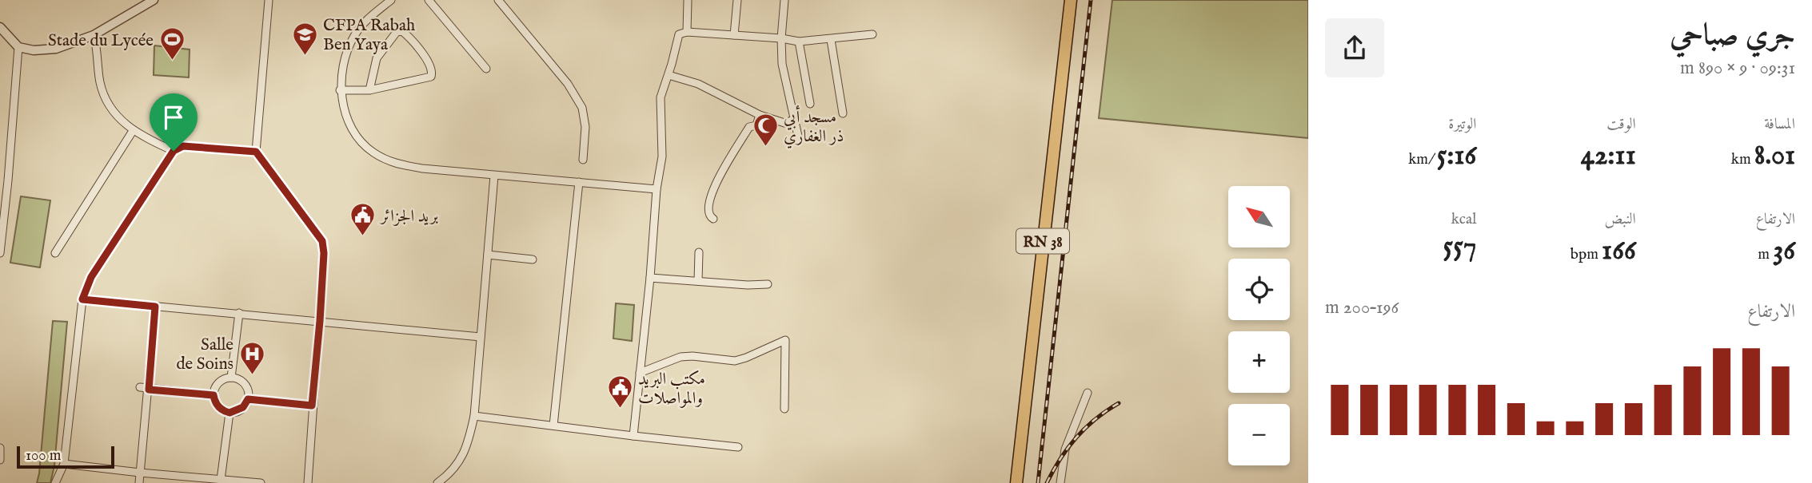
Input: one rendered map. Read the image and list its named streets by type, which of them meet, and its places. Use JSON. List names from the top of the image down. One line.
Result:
{"streets":{"main road":["RN 38"]},"places":{"school or university":["CFPA Rabah Ben Yaya"],"sports":["Stade du Lycée"],"mosque":["مسجد أبي ذر الغفاري"],"public building":["بريد الجزائر","مكتب البريد والمواصلات"],"hospital":["Salle de Soins"]},"scale_bar":"100 m","north":"top left","page":{"heading":["جري صباحي","09:31 · 9 × 890 m"],"stats":[["المسافة","8.01 km"],["الوقت","42:11"],["الوتيرة","5:16 /km"],["الارتفاع","36 m"],["النبض","166 bpm"],["kcal","557"]],"map_buttons":["+","−"],"chart":["الارتفاع","196–200 m"],"scale":"100 m"}}
